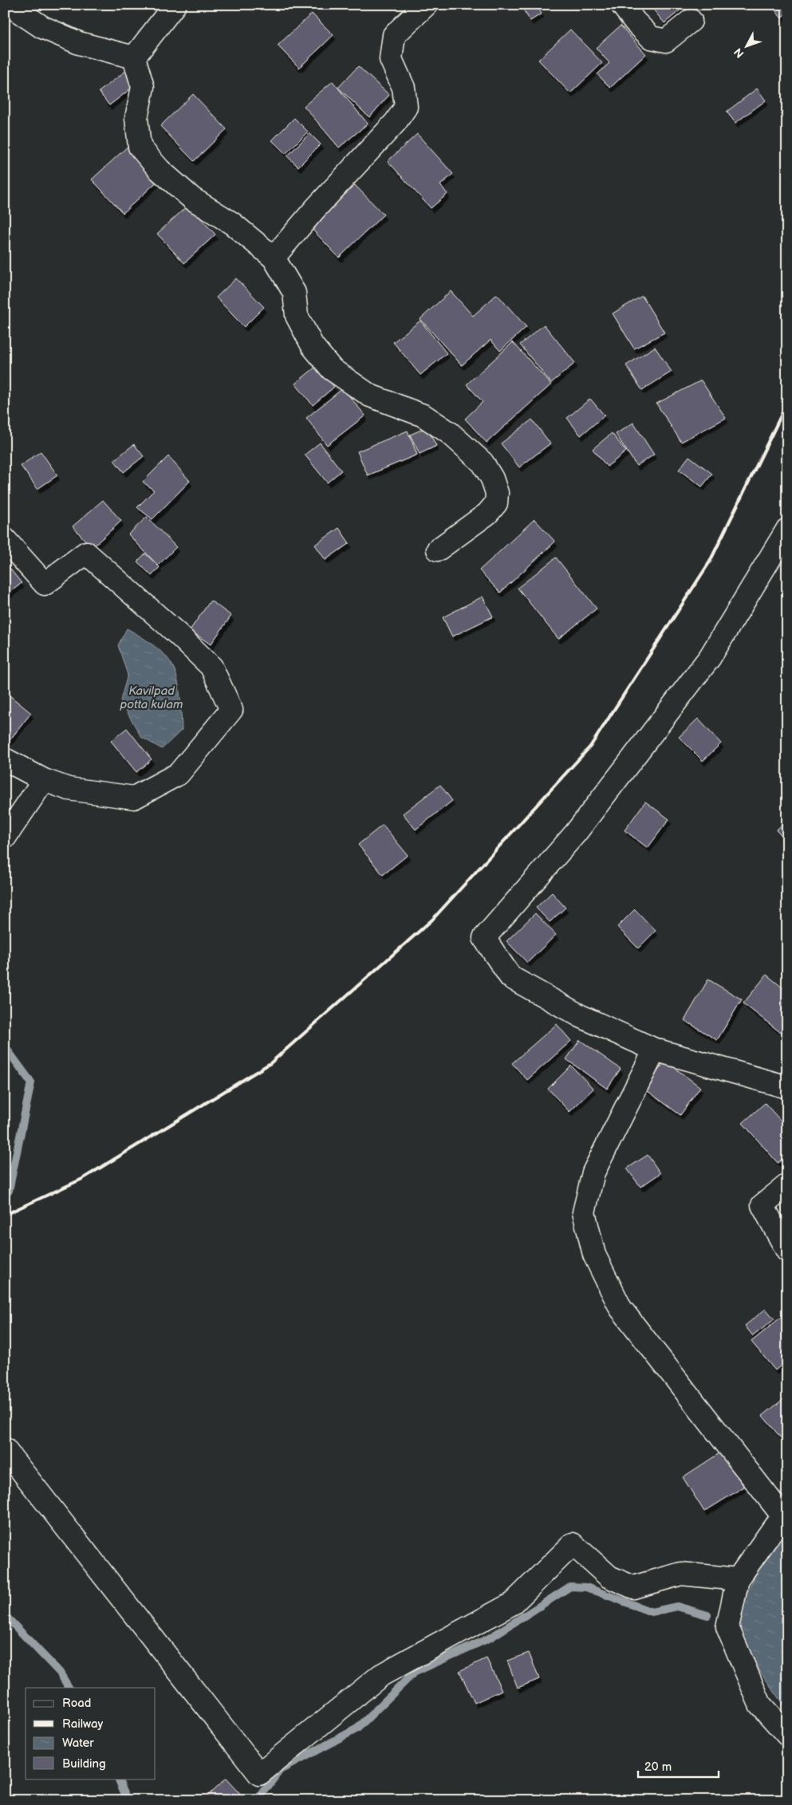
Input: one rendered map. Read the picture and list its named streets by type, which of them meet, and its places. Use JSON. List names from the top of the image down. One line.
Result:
{"water":["Kavilpad potta kulam"],"legend":["Road","Railway","Water","Building"],"scale_bar":"20 m","north":"bottom left"}
